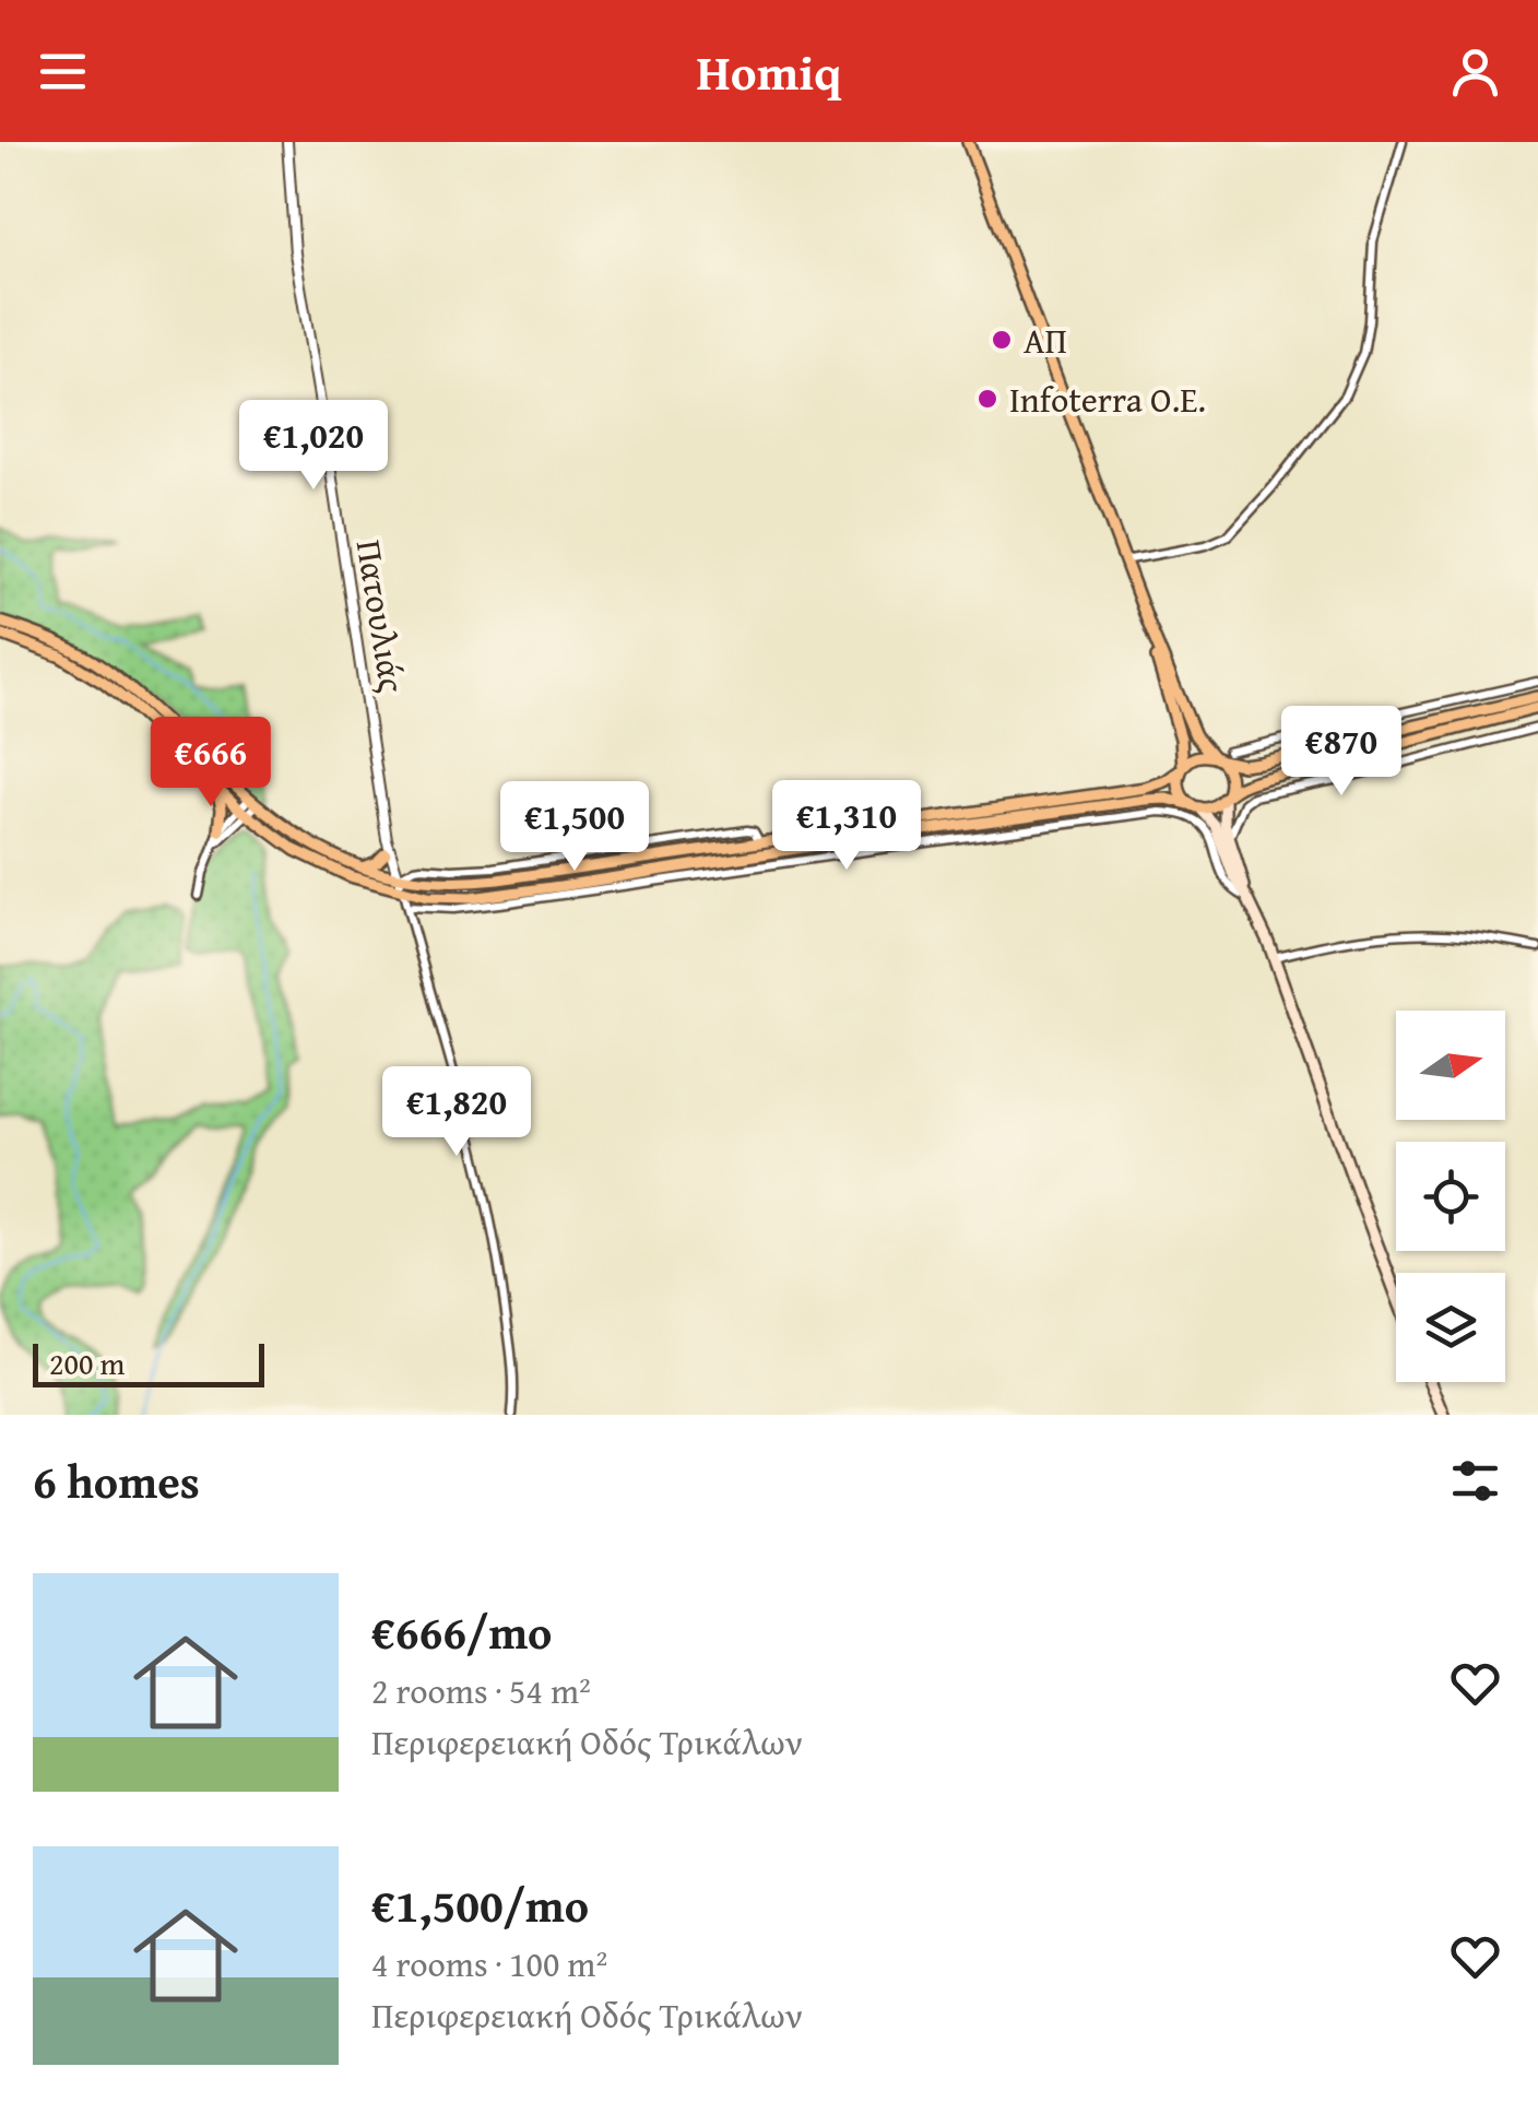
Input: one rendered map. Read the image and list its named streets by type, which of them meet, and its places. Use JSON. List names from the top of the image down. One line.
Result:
{"streets":{"street":["Πατουλιάς"]},"places":["ΑΠ","Infoterra Ο.Ε."],"scale_bar":"200 m","north":"right","page":{"header":"Homiq","price":["€1,020","€870","€666","€1,310","€1,500","€1,820"],"scale":"200 m","heading":"6 homes","list":[{"name":"€666/mo","note":"2 rooms · 54 m² · Περιφερειακή Οδός Τρικάλων"},{"name":"€1,500/mo","note":"4 rooms · 100 m² · Περιφερειακή Οδός Τρικάλων"}]}}
